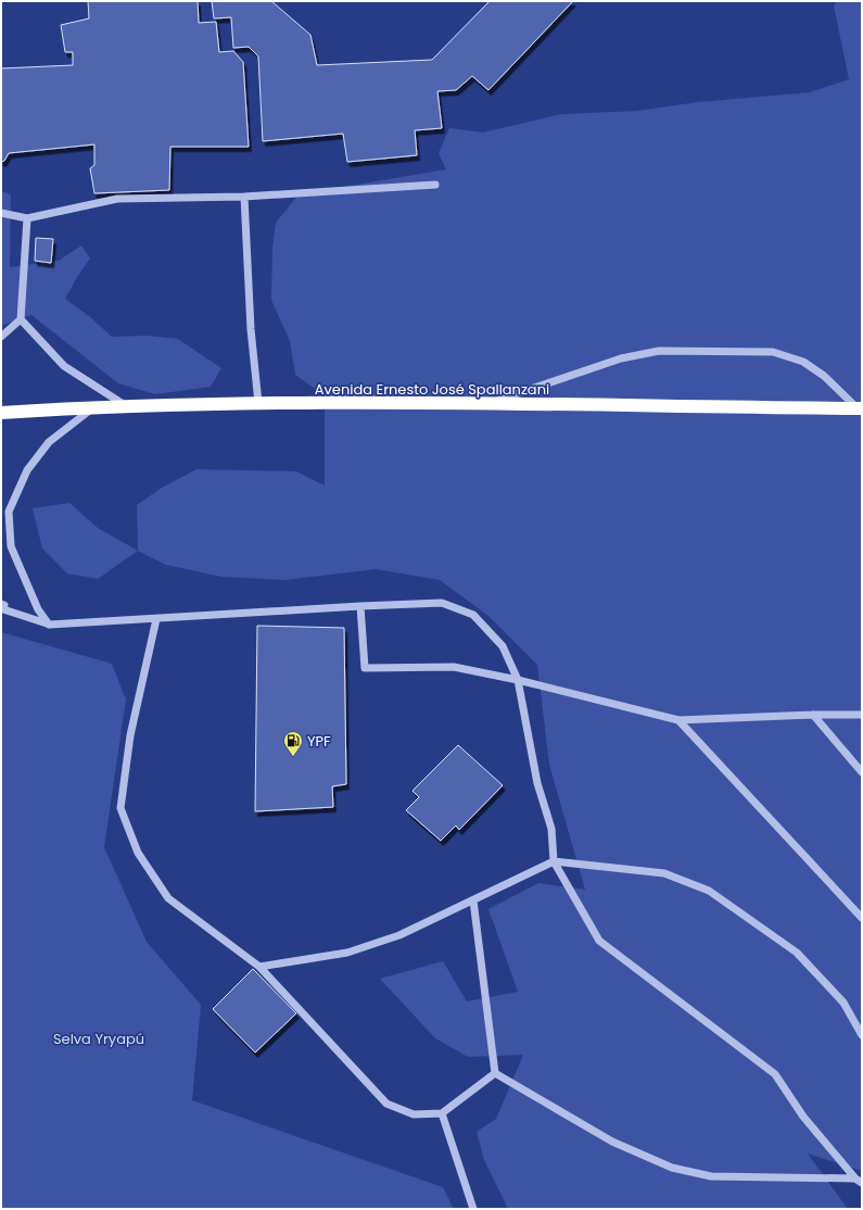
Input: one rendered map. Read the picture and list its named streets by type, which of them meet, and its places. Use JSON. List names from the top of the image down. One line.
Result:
{"streets":{"highway":["Avenida Ernesto José Spallanzani"]},"parks":["Selva Yryapú"],"places":{"fuel station":["YPF"]}}
